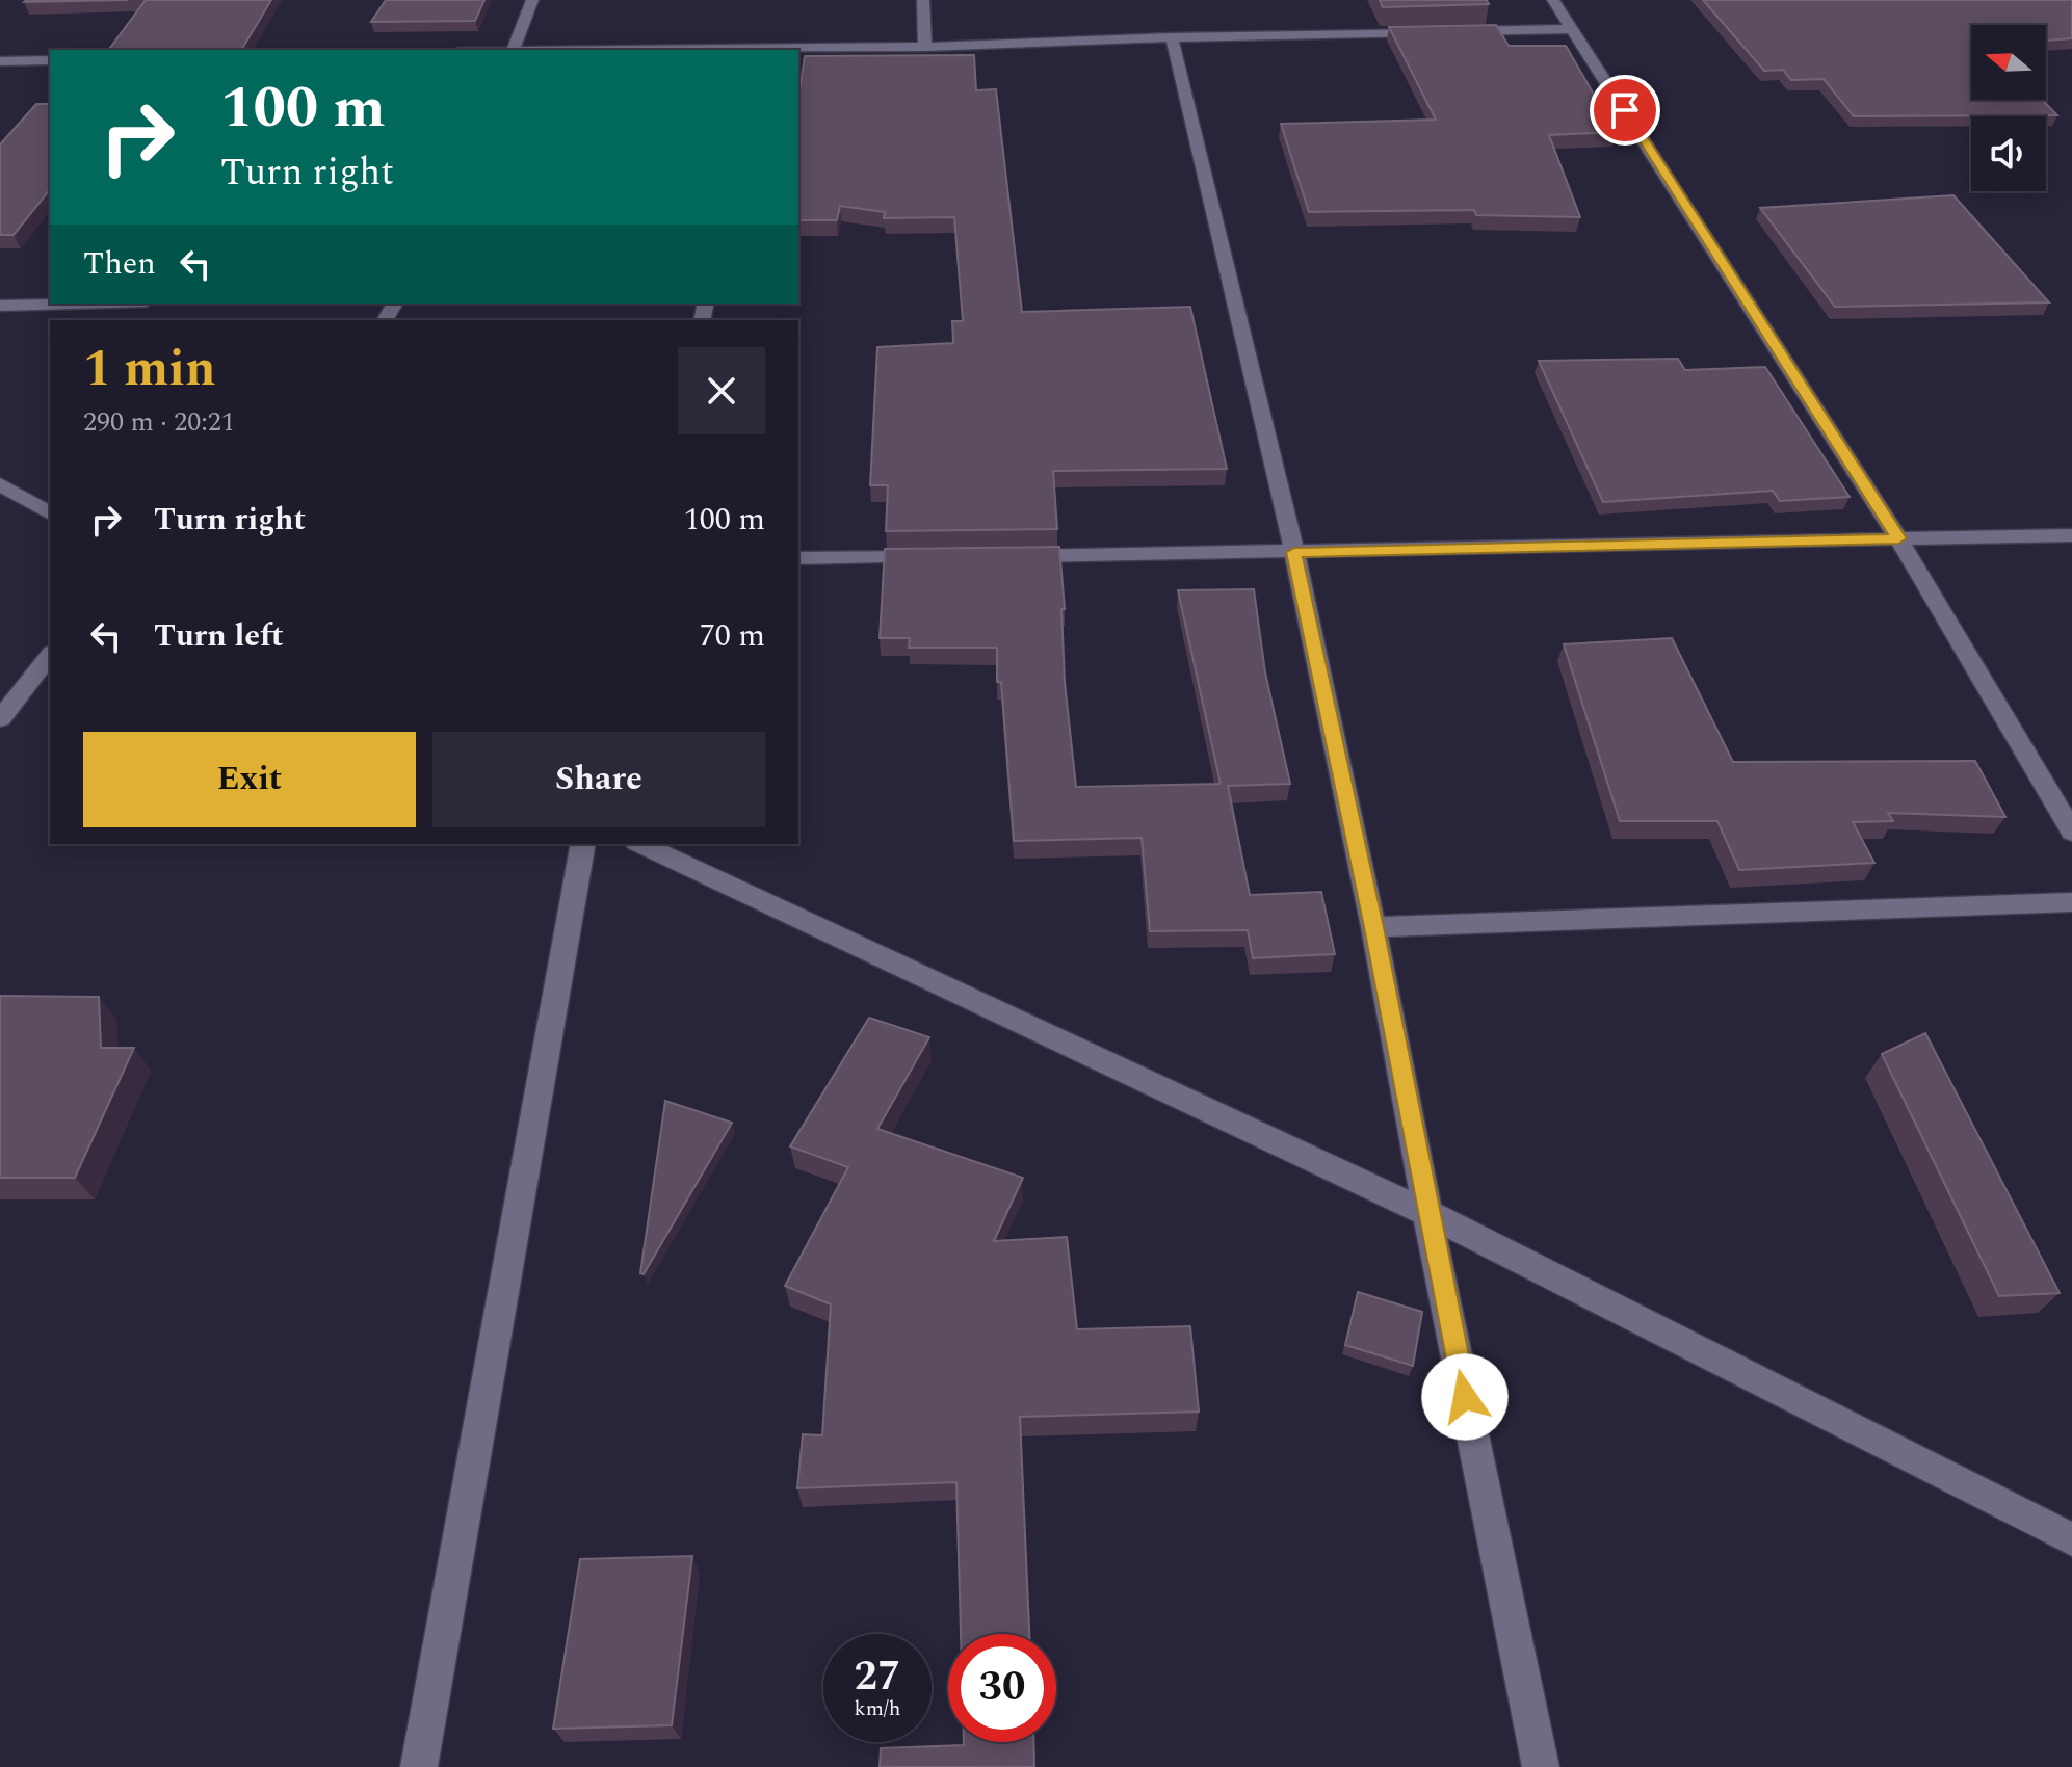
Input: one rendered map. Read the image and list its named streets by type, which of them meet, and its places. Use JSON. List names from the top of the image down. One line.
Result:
{"north":"left","page":{"turn":["100 m","Turn right"],"then":"Then","heading":["1 min","290 m · 20:21"],"list":[{"name":"Turn right","value":"100 m"},{"name":"Turn left","value":"70 m"}],"buttons":["Exit","Share"],"speed":"27 km/h","limit":"30"}}
